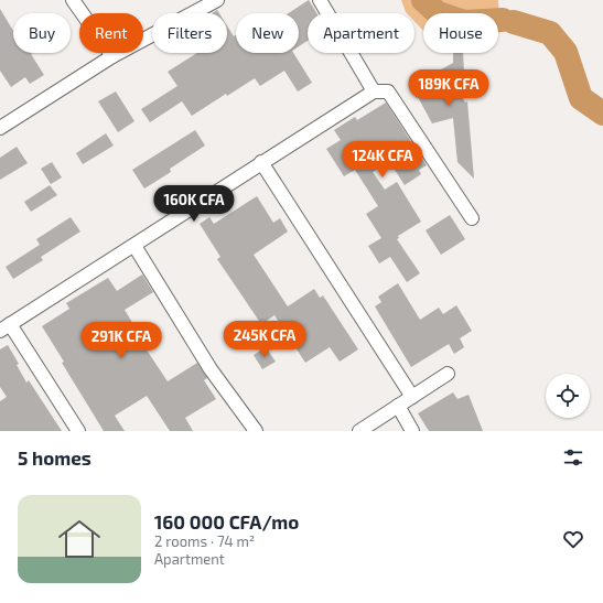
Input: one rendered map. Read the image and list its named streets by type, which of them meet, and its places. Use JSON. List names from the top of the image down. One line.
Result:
{"page":{"chip":["Buy","Rent","Filters","New","Apartment","House"],"price":["189K CFA","124K CFA","160K CFA","245K CFA","291K CFA"],"heading":"5 homes","list":[{"name":"160 000 CFA/mo","note":"2 rooms · 74 m² · Apartment"}]}}
